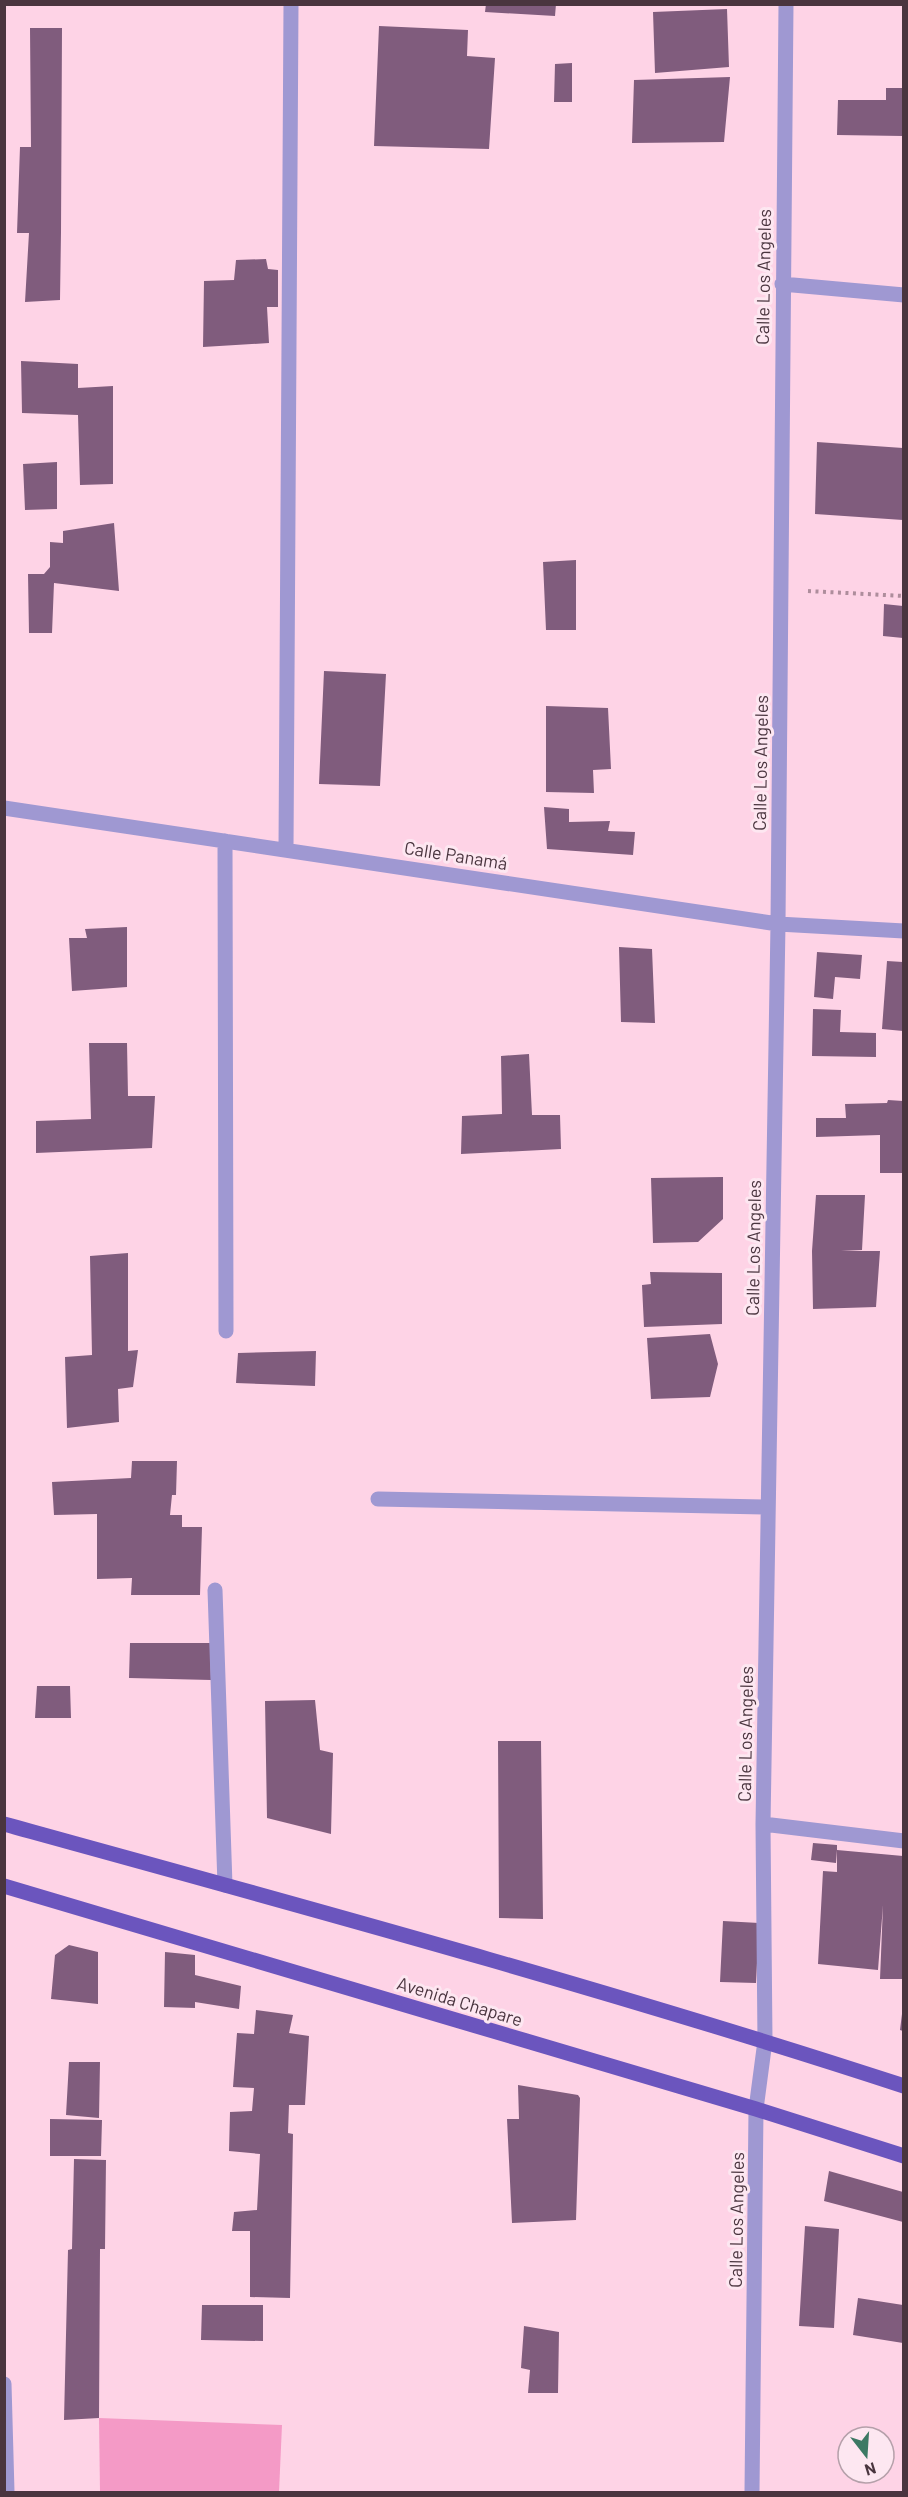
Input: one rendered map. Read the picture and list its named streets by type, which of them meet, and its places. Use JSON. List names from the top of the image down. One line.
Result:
{"streets":{"main road":["Avenida Chapare"],"street":["Calle Los Angeles","Calle Panamá"]},"crossings":[["Calle Los Angeles","Calle Panamá"],["Calle Los Angeles","Avenida Chapare"]],"north":"bottom"}
